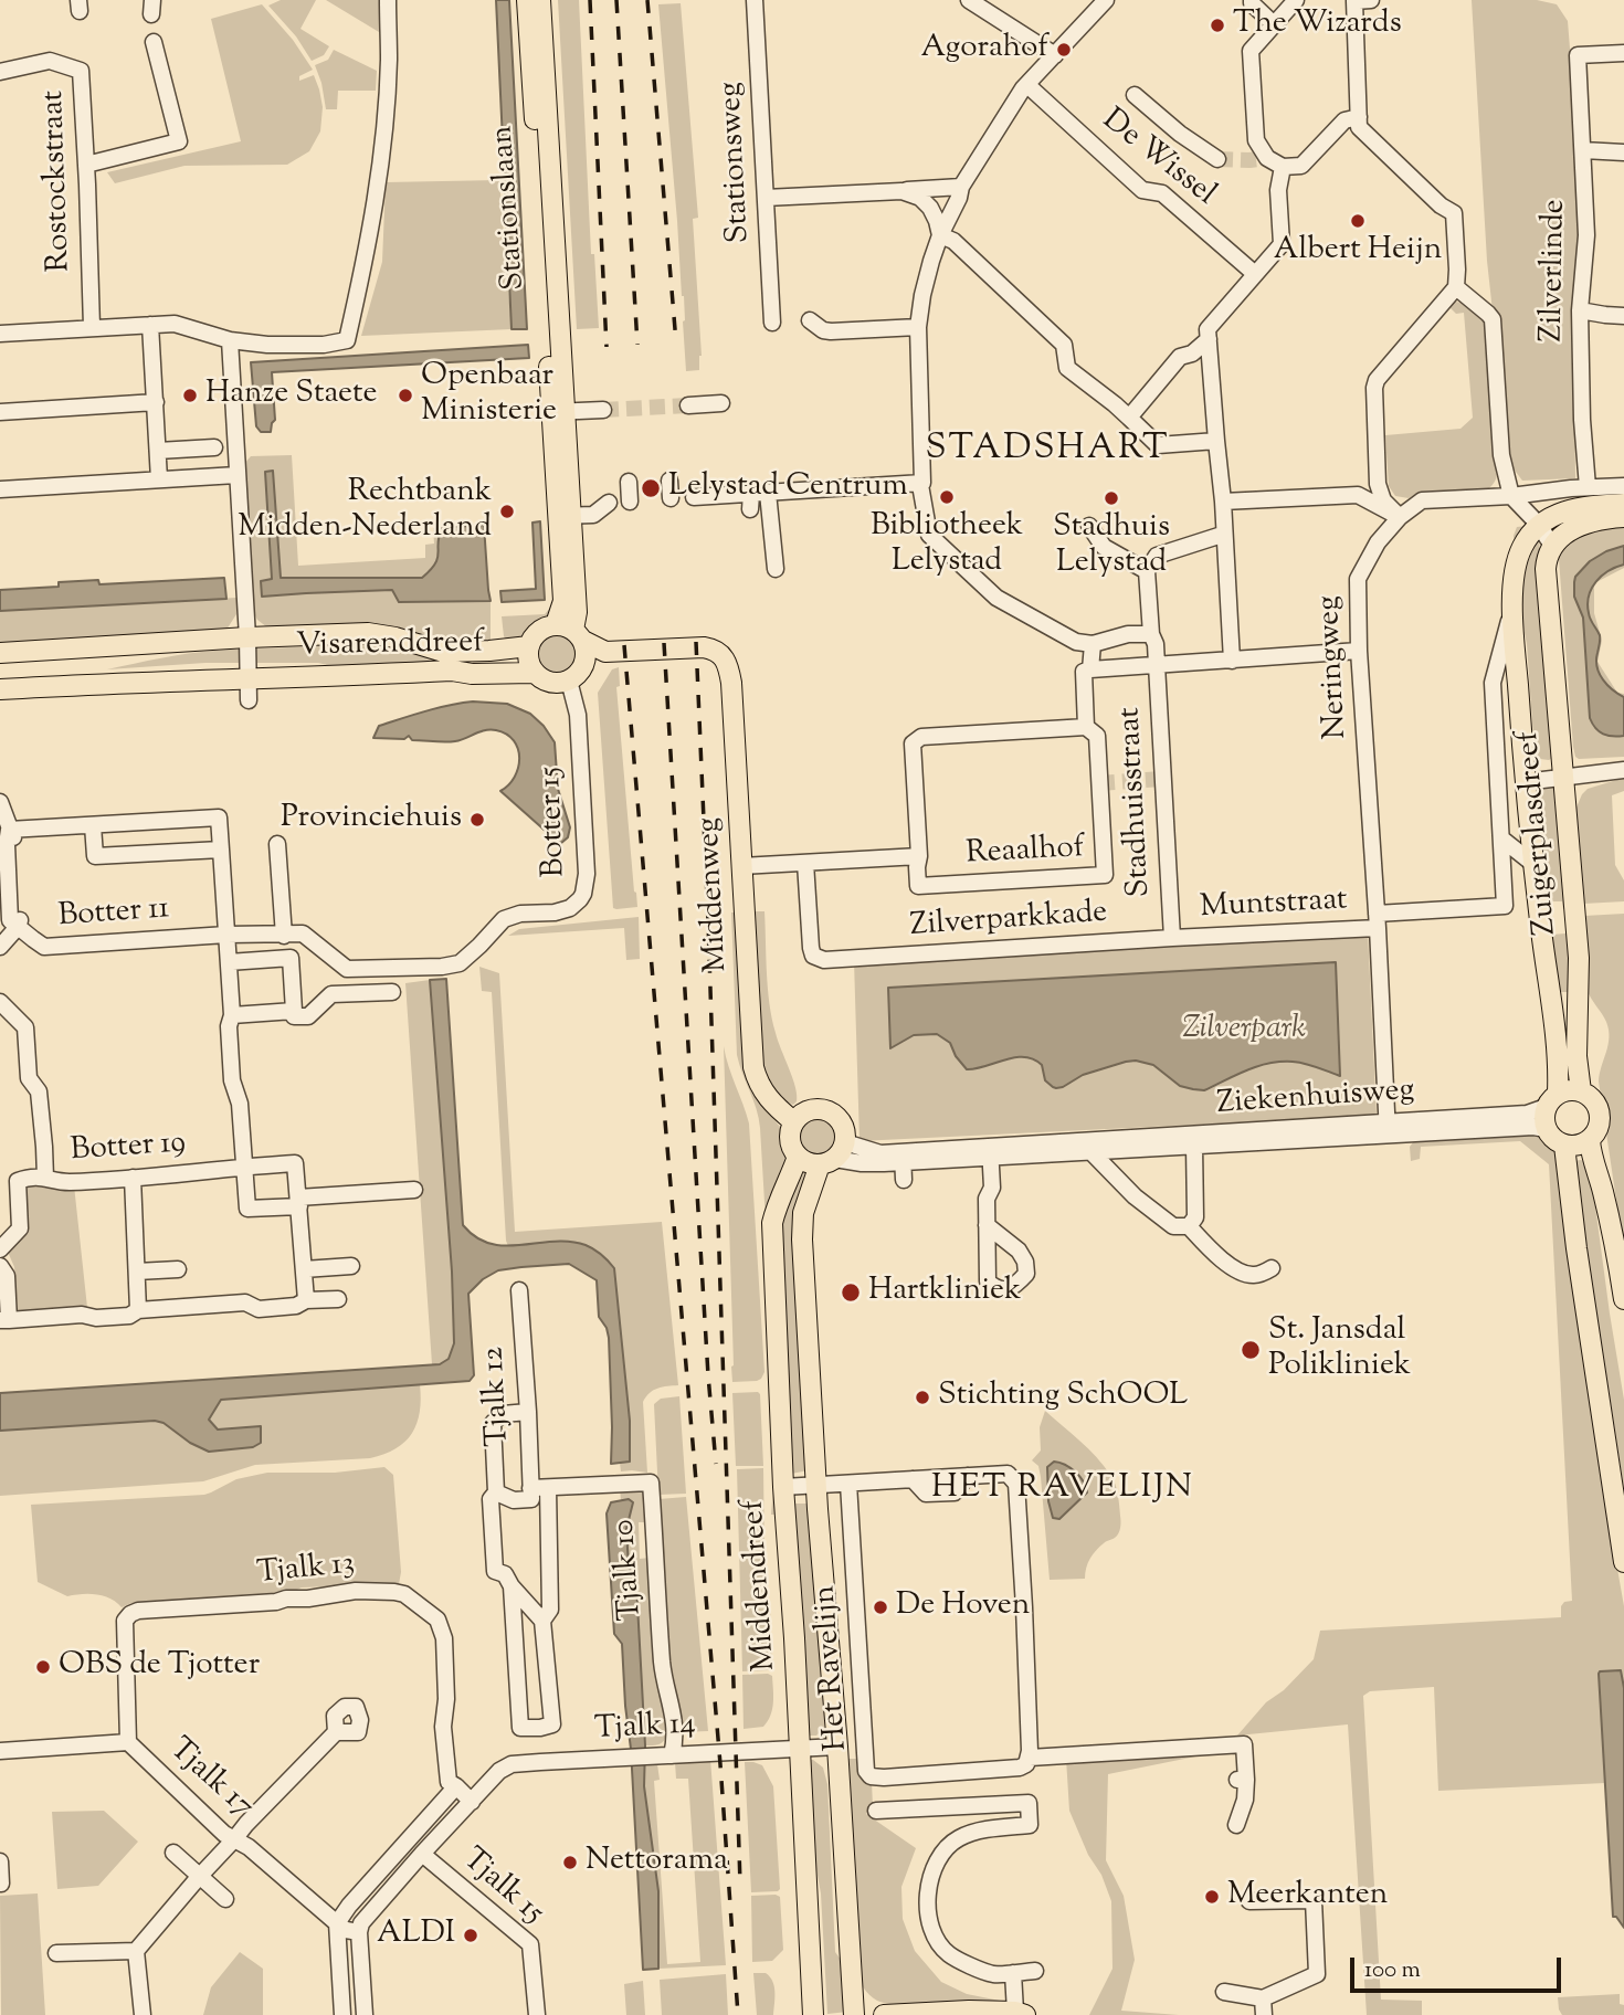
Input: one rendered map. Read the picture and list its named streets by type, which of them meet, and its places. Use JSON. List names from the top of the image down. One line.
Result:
{"streets":{"main road":["Stationslaan","Visarenddreef","Zuigerplasdreef","Middenweg","Middendreef"],"street":["De Wissel","Stationsweg","Rostockstraat","Zilverlinde","Neringweg","Stadhuisstraat","Botter 15","Reaalhof","Muntstraat","Botter 11","Zilverparkkade","Ziekenhuisweg","Botter 19","Tjalk 12","Tjalk 10","Tjalk 13","Het Ravelijn","Tjalk 14","Tjalk 17","Tjalk 15"]},"crossings":[["Visarenddreef","Botter 15"],["Neringweg","Muntstraat"],["Neringweg","Ziekenhuisweg"],["Stadhuisstraat","Muntstraat"],["Stadhuisstraat","Zilverparkkade"],["Botter 15","Botter 11"],["Zuigerplasdreef","Ziekenhuisweg"],["Middenweg","Ziekenhuisweg"],["Middenweg","Middendreef"],["Muntstraat","Zilverparkkade"],["Ziekenhuisweg","Middendreef"],["Tjalk 12","Tjalk 10"],["Tjalk 10","Tjalk 14"],["Tjalk 13","Tjalk 17"],["Middendreef","Tjalk 14"],["Tjalk 14","Tjalk 17"],["Tjalk 14","Tjalk 15"]],"districts":["STADSHART","HET RAVELIJN"],"parks":["Zilverpark"],"places":["The Wizards","Agorahof","Albert Heijn","Hanze Staete","Openbaar Ministerie","Lelystad Centrum","Bibliotheek Lelystad","Stadhuis Lelystad","Rechtbank Midden-Nederland","Provinciehuis","Hartkliniek","St. Jansdal Polikliniek","Stichting SchOOL","De Hoven","OBS de Tjotter","Nettorama","Meerkanten","ALDI"],"scale_bar":"100 m"}
